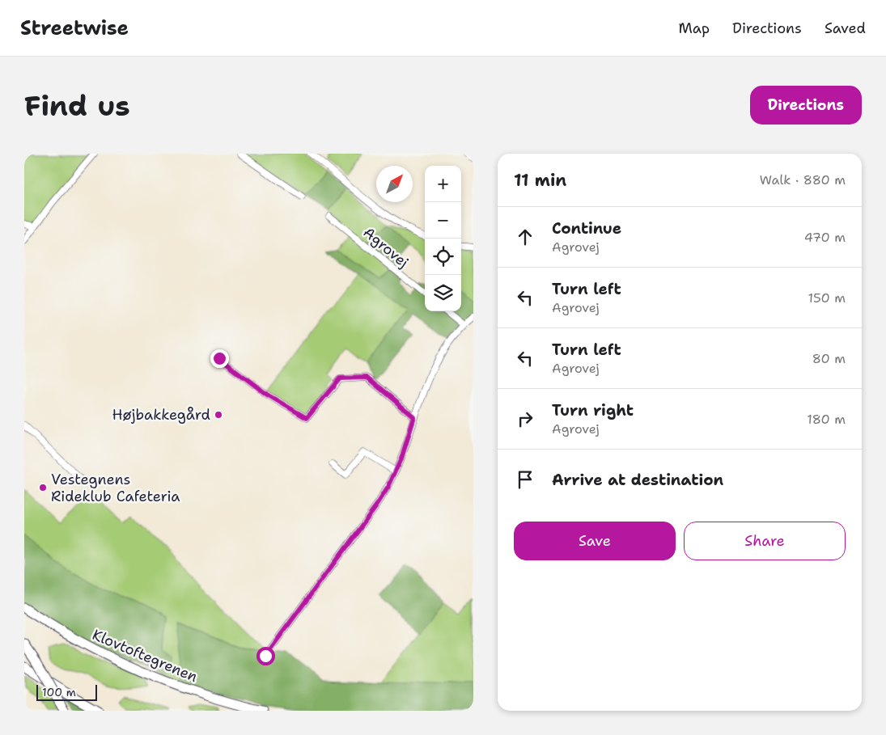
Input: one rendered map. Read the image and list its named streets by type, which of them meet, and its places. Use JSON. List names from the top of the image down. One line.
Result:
{"streets":{"highway":["Klovtoftegrenen"],"street":["Agrovej"]},"places":["Højbakkegård","Vestegnens Rideklub Cafeteria"],"scale_bar":"100 m","north":"top right","page":{"header":"Streetwise","nav":["Map","Directions","Saved"],"buttons":["Directions",["Save","Share"]],"title":"Find us","heading":["11 min","Walk · 880 m"],"map_buttons":["+","−"],"list":[["Continue","Agrovej","470 m"],["Turn left","Agrovej","150 m"],["Turn left","Agrovej","80 m"],["Turn right","Agrovej","180 m"],"Arrive at destination"],"scale":"100 m"}}
